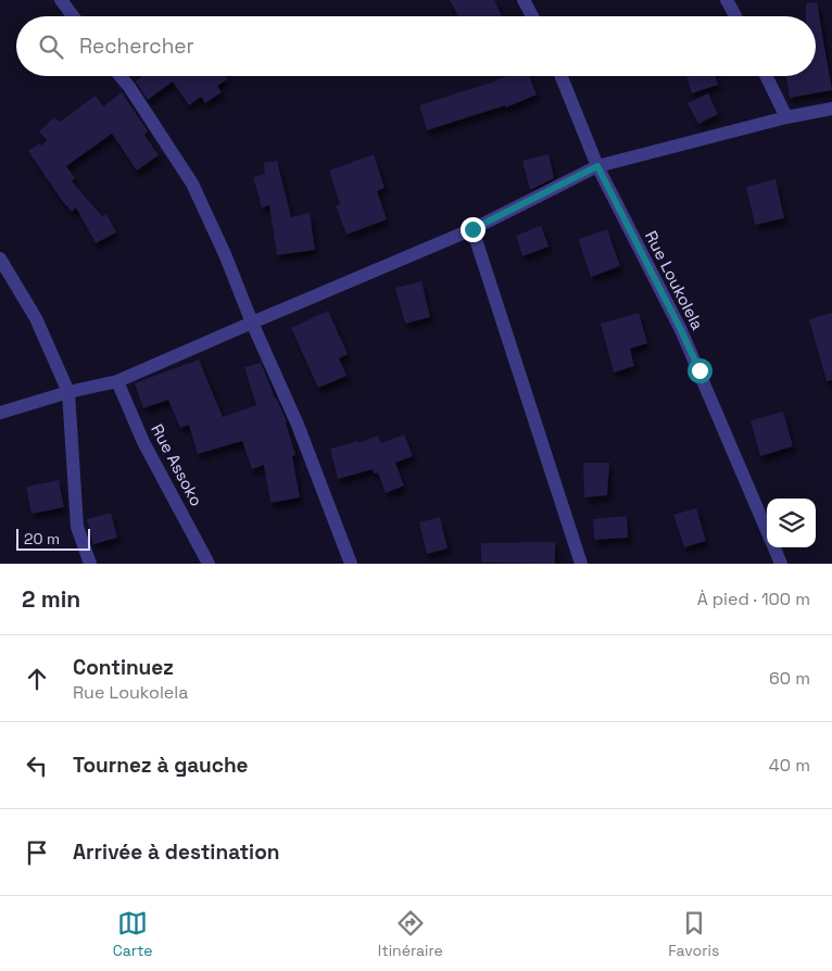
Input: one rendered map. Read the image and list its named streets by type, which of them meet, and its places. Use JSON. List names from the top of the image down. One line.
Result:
{"streets":{"street":["Rue Loukolela","Rue Assoko"]},"scale_bar":"20 m","page":{"search":"Rechercher","scale":"20 m","heading":["2 min","À pied · 100 m"],"list":[["Continuez","Rue Loukolela","60 m"],["Tournez à gauche","40 m"],"Arrivée à destination"],"nav":["Carte","Itinéraire","Favoris"]}}
